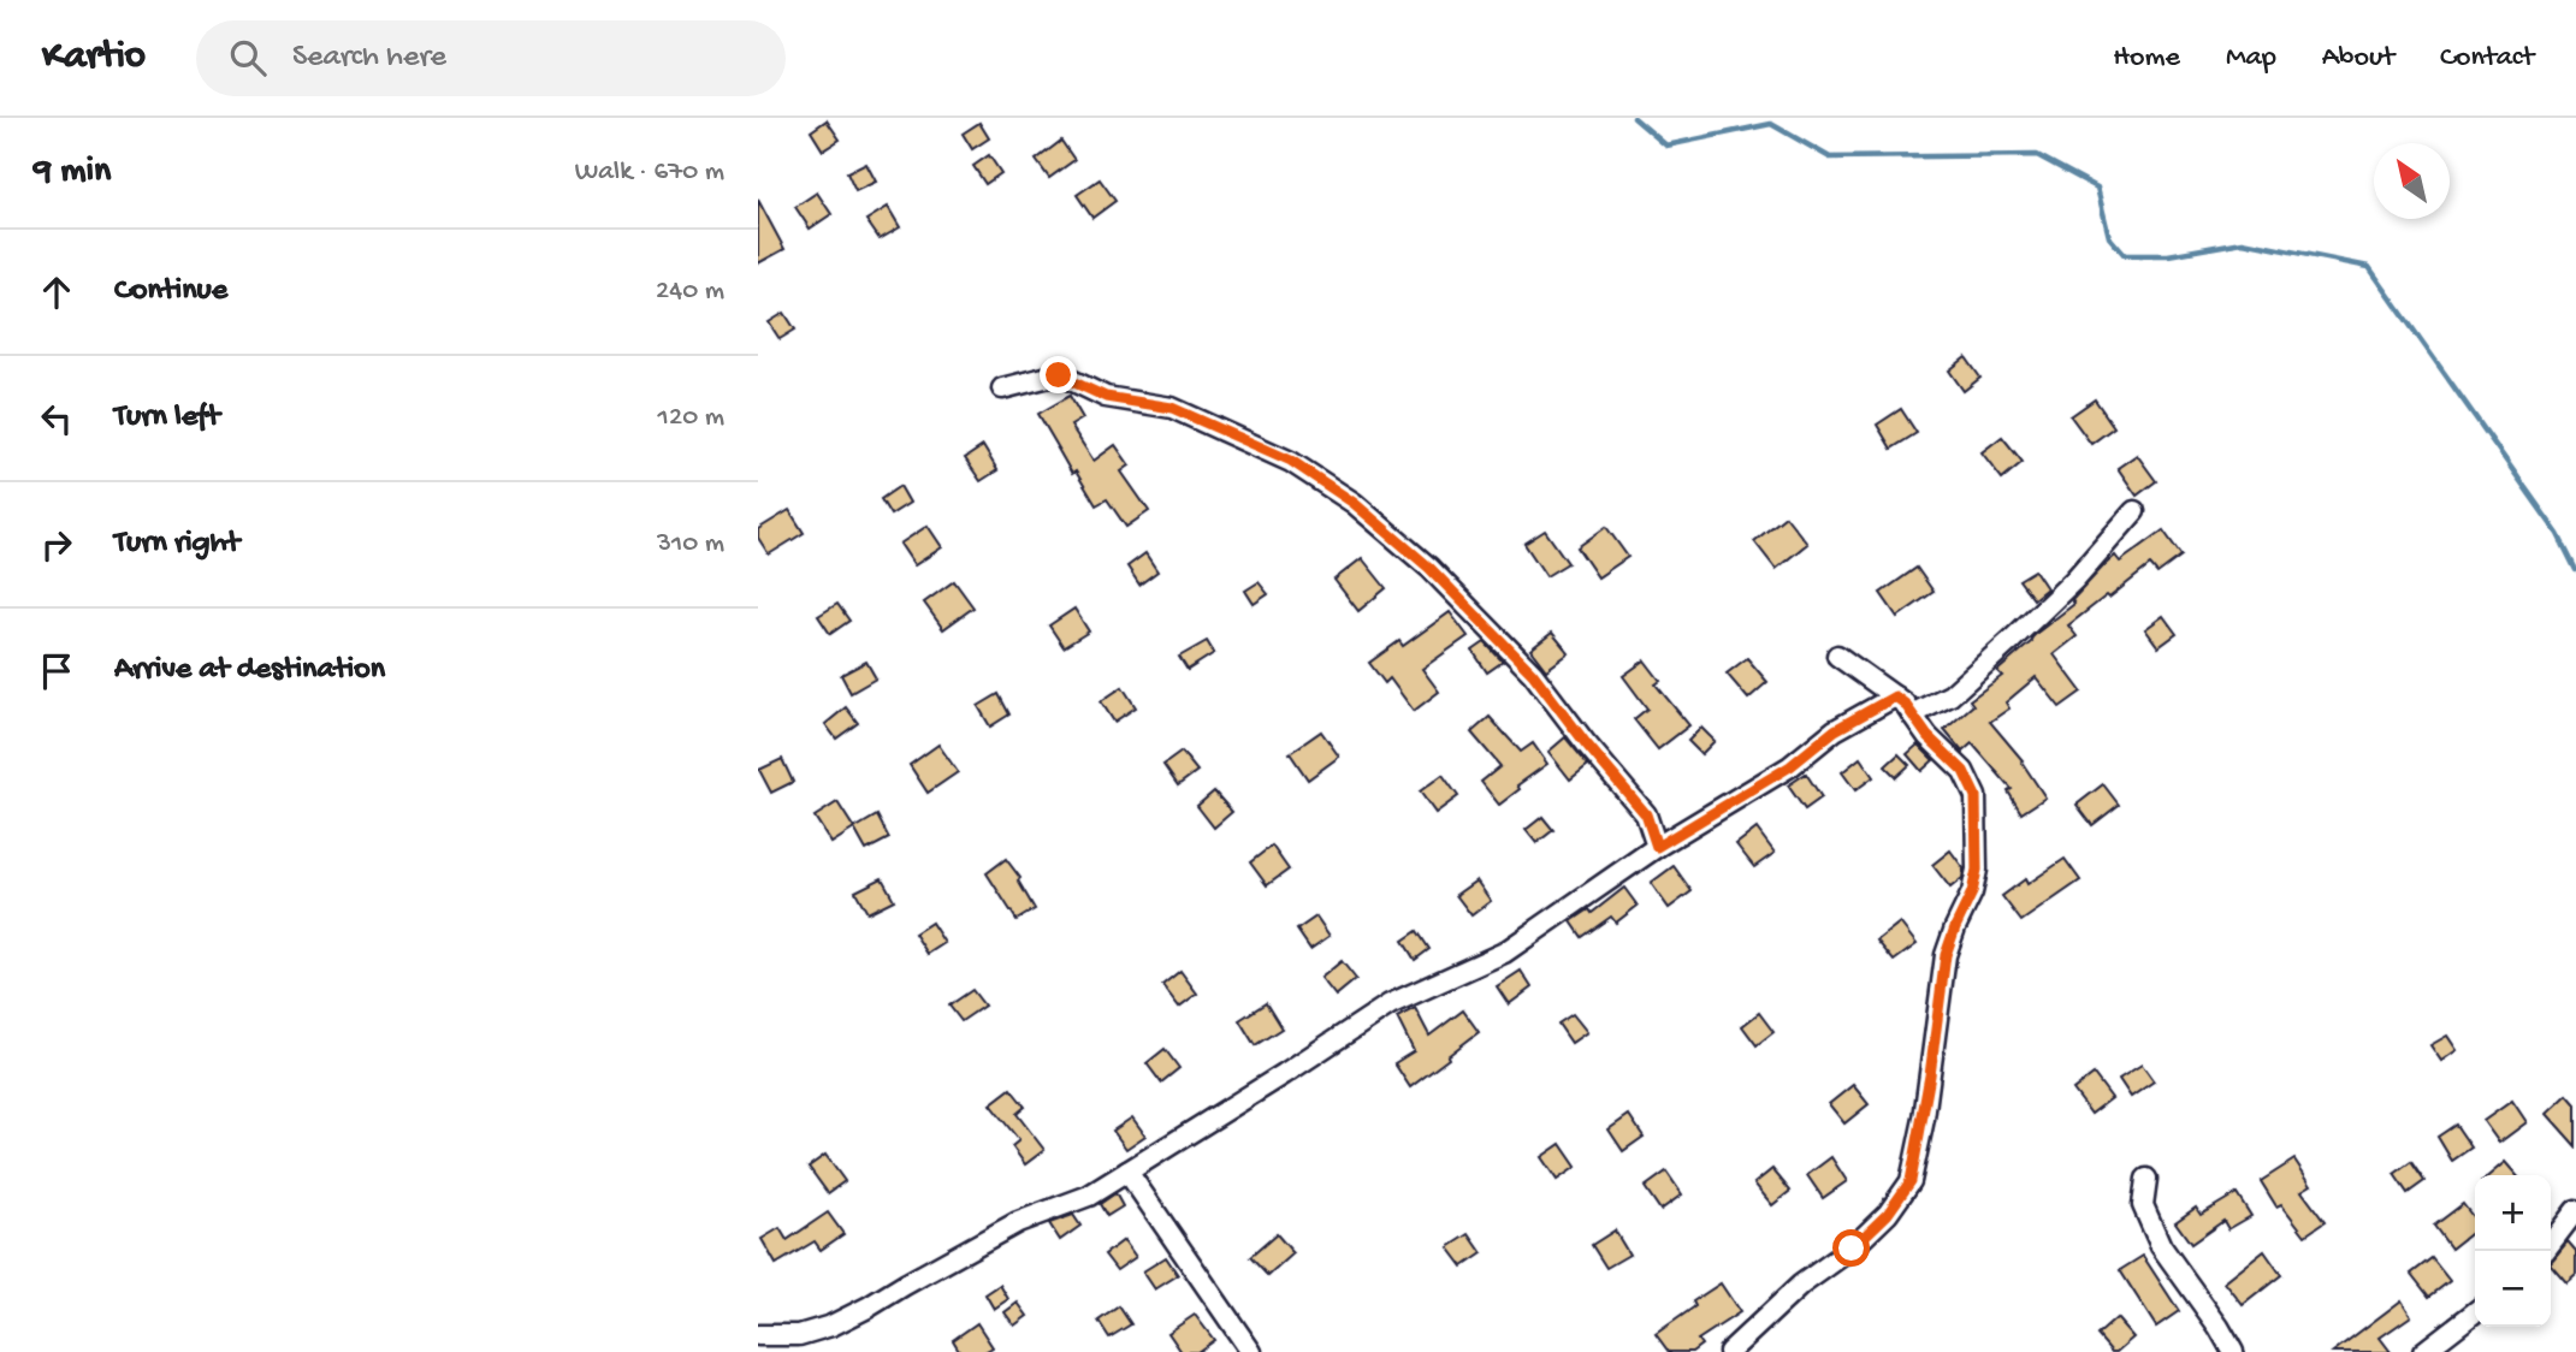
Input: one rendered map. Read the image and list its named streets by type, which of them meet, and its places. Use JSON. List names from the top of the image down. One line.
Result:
{"north":"top left","page":{"header":"Kartio","search":"Search here","nav":["Home","Map","About","Contact"],"heading":["9 min","Walk · 670 m"],"list":[["Continue","240 m"],["Turn left","120 m"],["Turn right","310 m"],"Arrive at destination"],"map_buttons":["+","−"]}}
